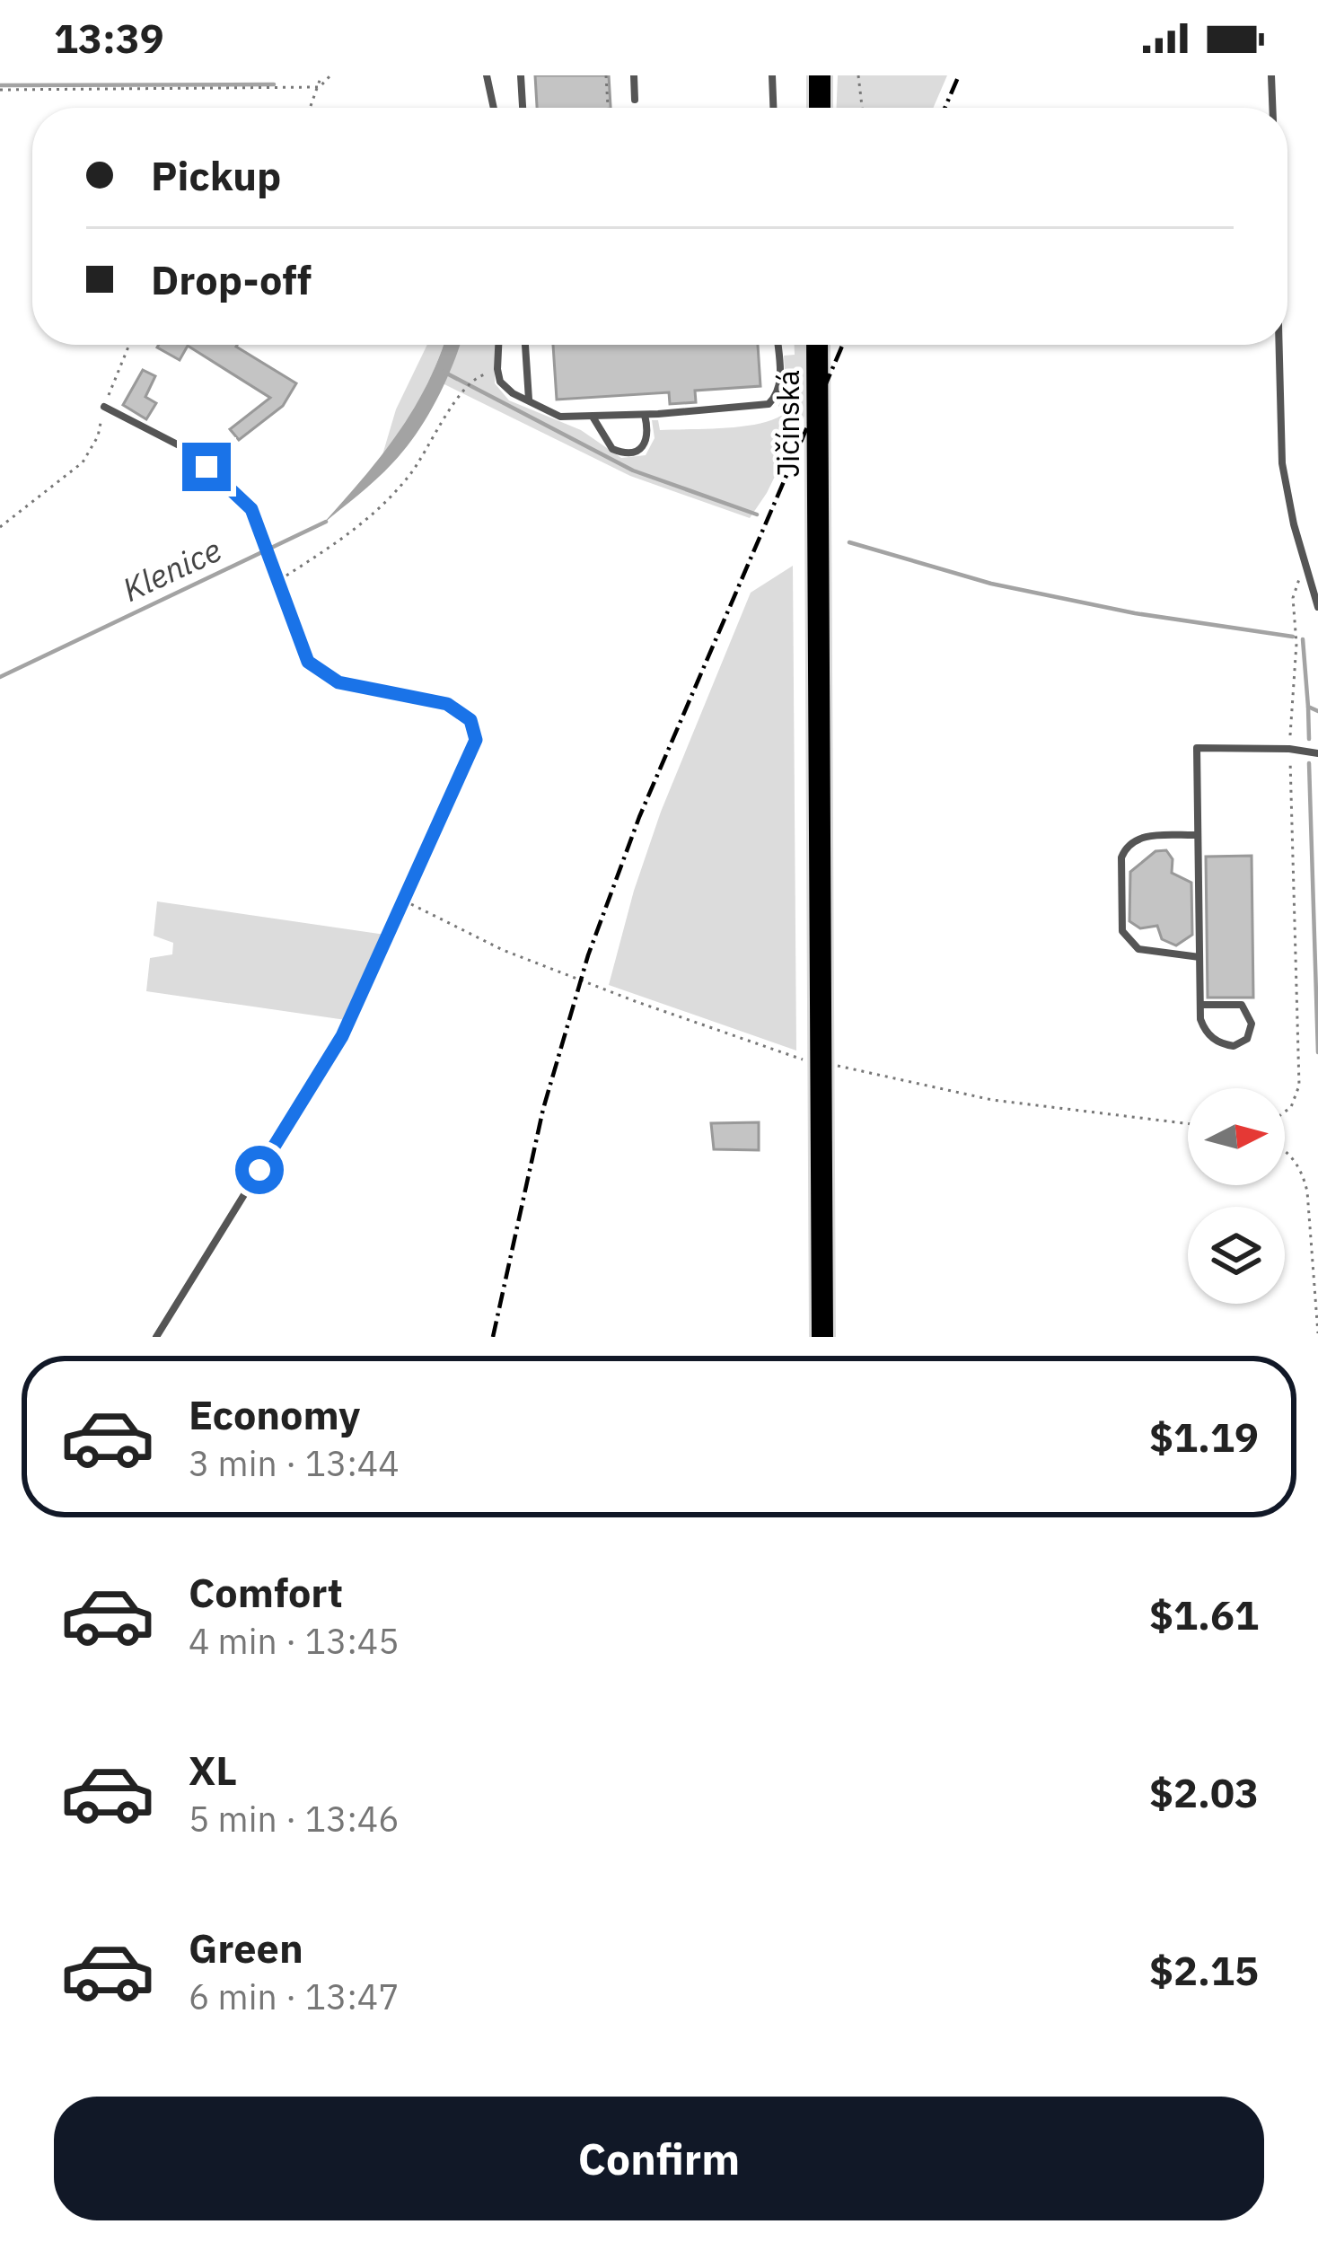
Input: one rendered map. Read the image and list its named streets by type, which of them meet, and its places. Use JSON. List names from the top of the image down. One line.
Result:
{"streets":{"main road":["Jičínská"]},"water":["Klenice"],"north":"right","page":{"status":"13:39","banner":["Pickup","Drop-off"],"list":[{"name":"Economy","note":"3 min · 13:44","value":"$1.19"},{"name":"Comfort","note":"4 min · 13:45","value":"$1.61"},{"name":"XL","note":"5 min · 13:46","value":"$2.03"},{"name":"Green","note":"6 min · 13:47","value":"$2.15"}],"buttons":"Confirm"}}
